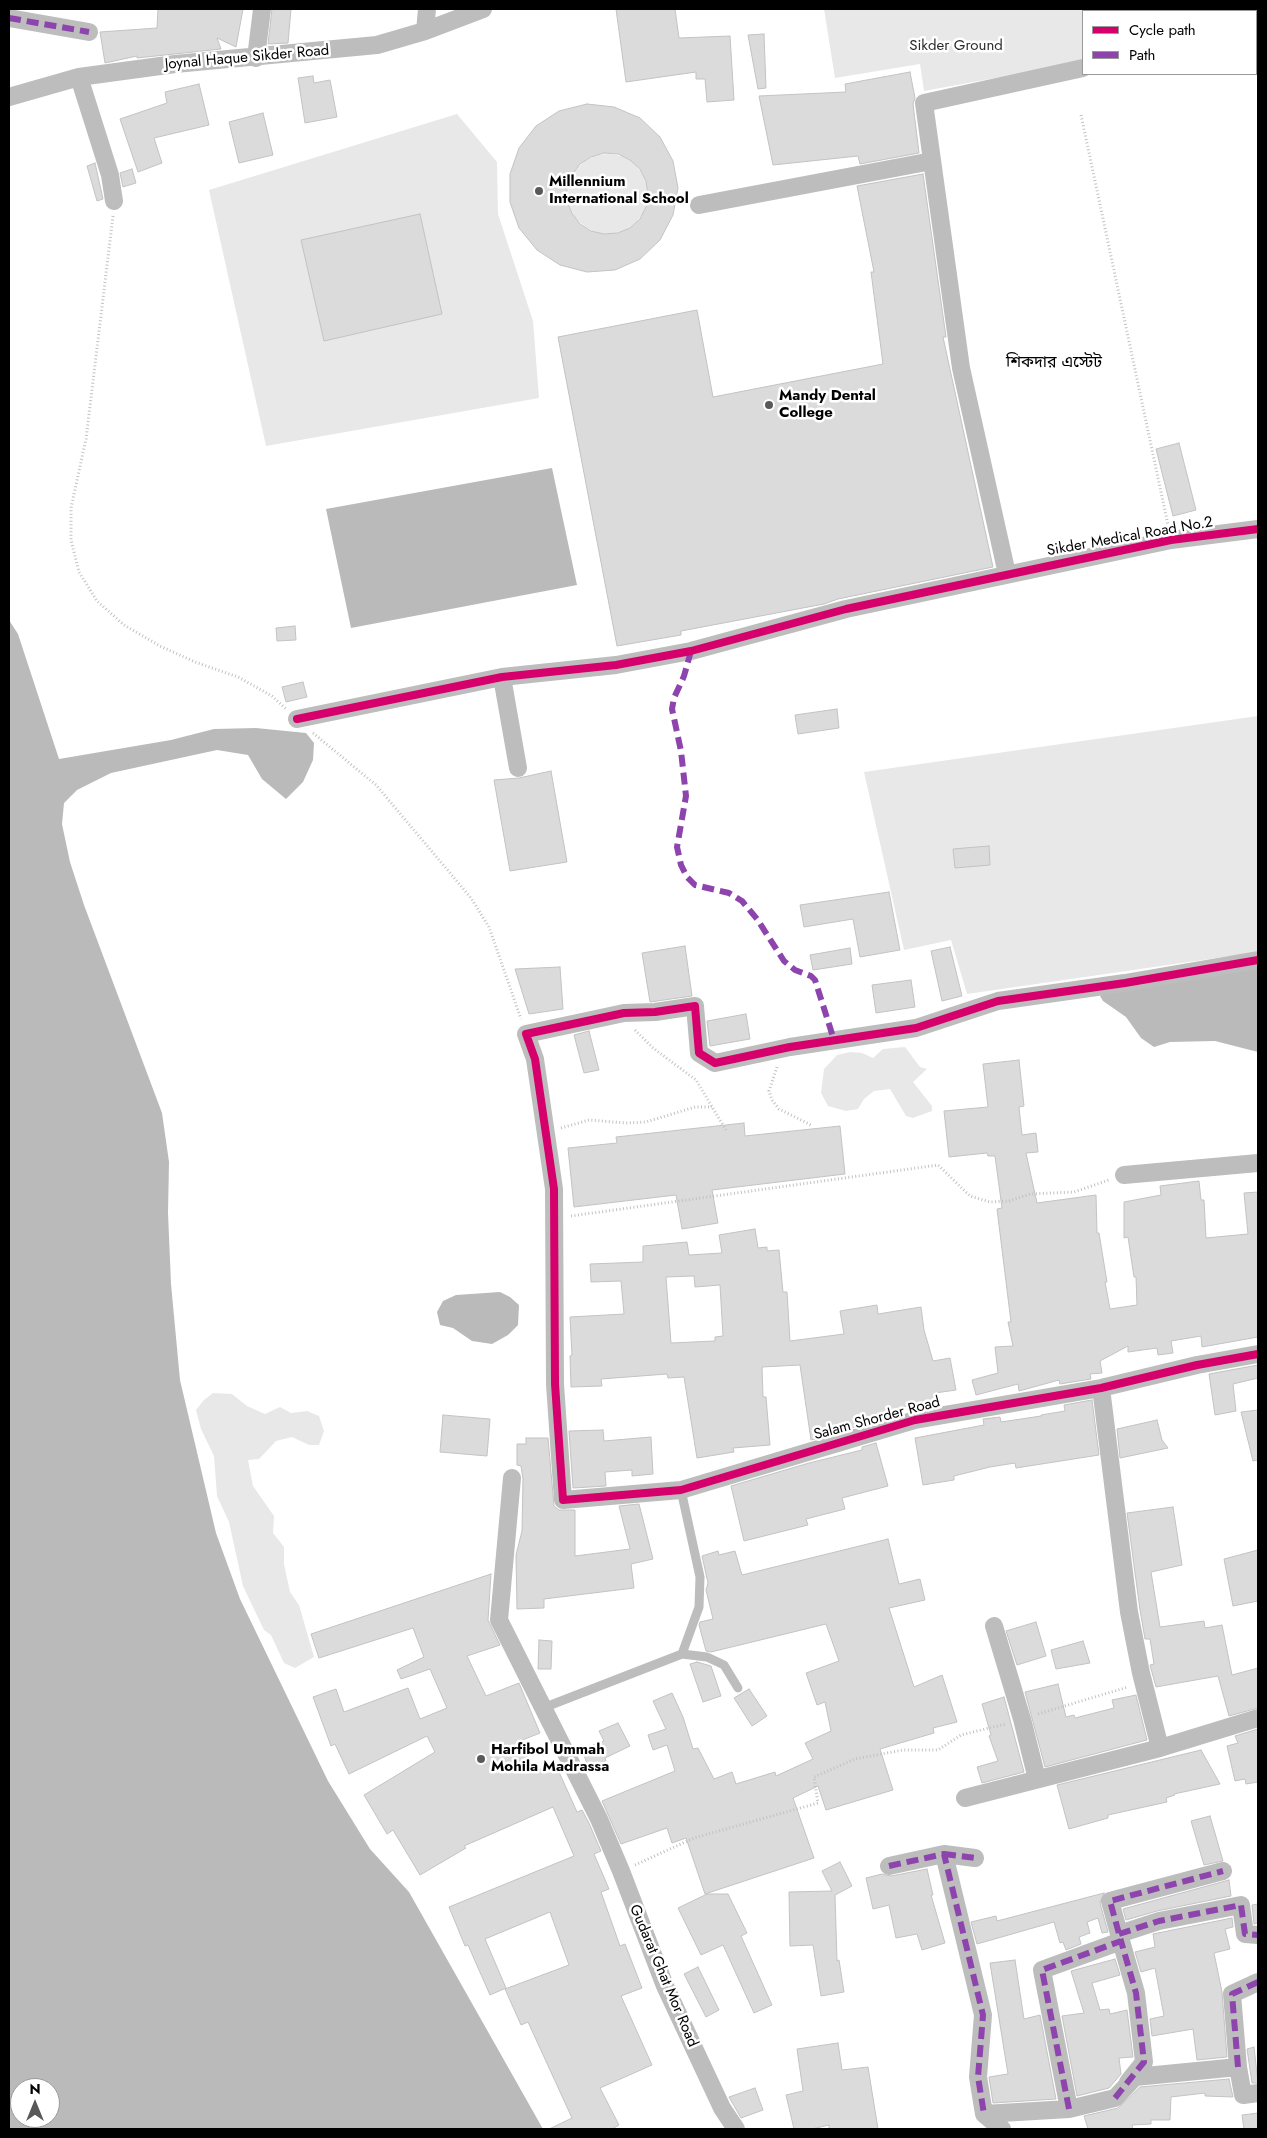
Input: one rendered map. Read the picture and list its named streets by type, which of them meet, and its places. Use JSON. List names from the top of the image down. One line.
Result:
{"streets":{"street":["Joynal Haque Sikder Road","Sikder Medical Road No.2","Salam Shorder Road","Gudarat Ghat Mor Road"]},"districts":["শিকদার এস্টেট"],"parks":["Sikder Ground"],"places":["Millennium International School","Mandy Dental College","Harfibol Ummah Mohila Madrassa"],"legend":["Cycle path","Path"],"north":"top"}
